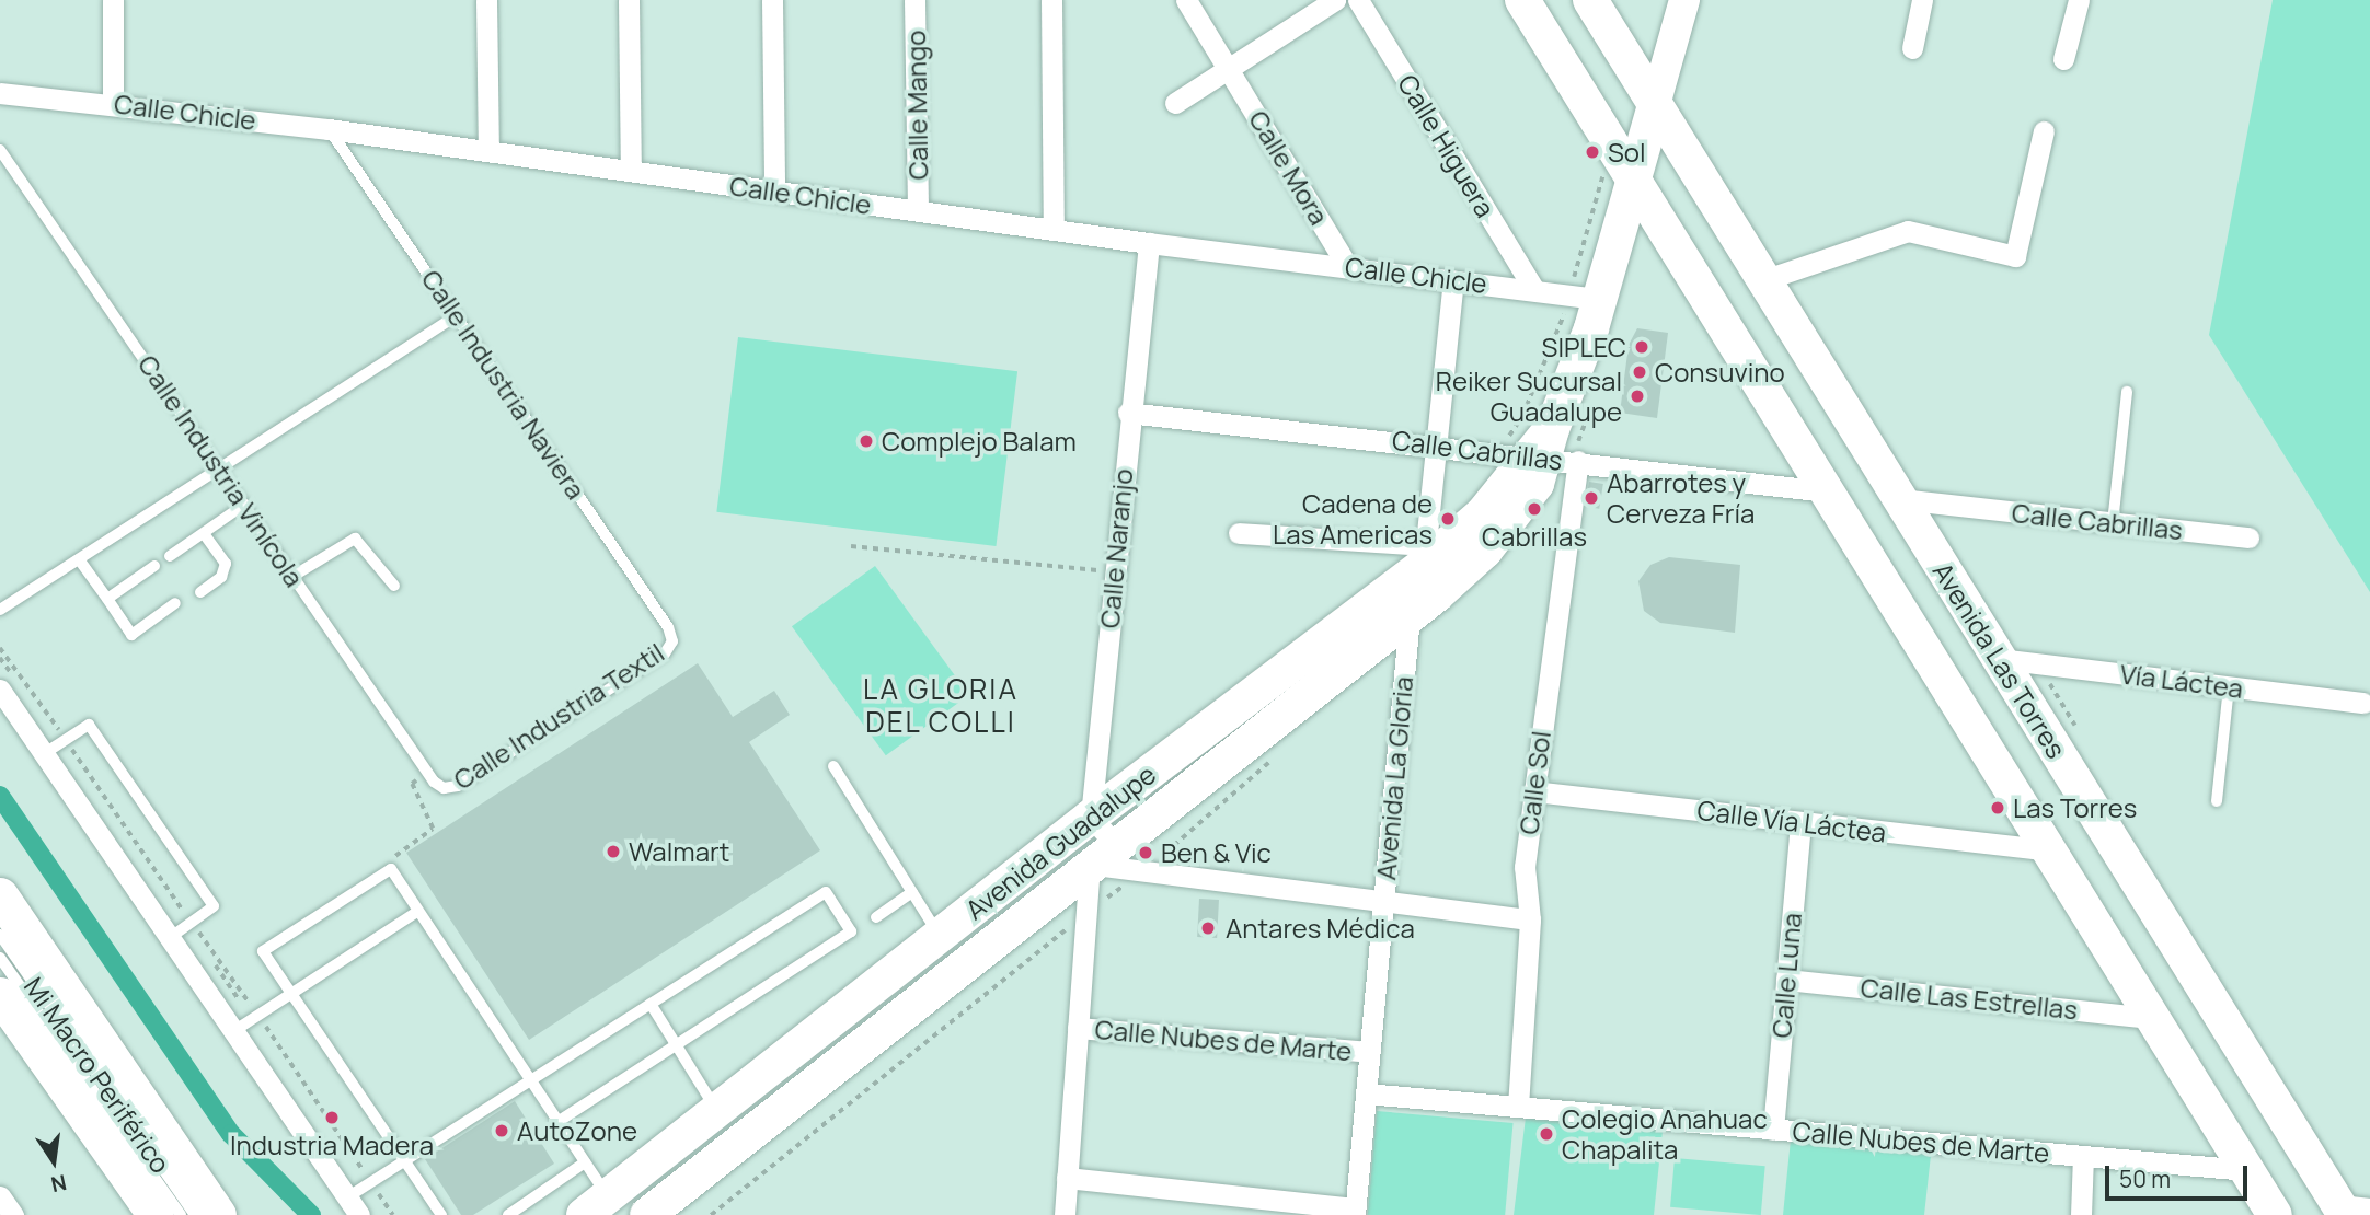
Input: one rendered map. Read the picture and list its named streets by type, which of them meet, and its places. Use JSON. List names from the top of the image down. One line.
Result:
{"streets":{"main road":["Avenida Las Torres","Avenida Guadalupe"],"street":["Calle Mango","Calle Chicle","Calle Higuera","Calle Mora","Calle Cabrillas","Calle Naranjo","Vía Láctea","Avenida La Gloria","Calle Sol","Calle Vía Láctea","Calle Luna","Calle Las Estrellas","Calle Nubes de Marte"],"lane":["Calle Industria Naviera","Calle Industria Vinícola","Calle Industria Textil","Mi Macro Periférico"]},"crossings":[["Calle Mango","Calle Chicle"],["Calle Chicle","Calle Higuera"],["Calle Chicle","Calle Mora"],["Calle Chicle","Calle Industria Naviera"],["Calle Chicle","Calle Naranjo"],["Calle Industria Naviera","Calle Industria Textil"],["Calle Cabrillas","Calle Naranjo"],["Calle Cabrillas","Avenida Las Torres"],["Calle Cabrillas","Calle Sol"],["Calle Cabrillas","Avenida Guadalupe"],["Calle Industria Vinícola","Calle Industria Textil"],["Calle Naranjo","Avenida Guadalupe"],["Avenida Las Torres","Vía Láctea"],["Avenida La Gloria","Avenida Guadalupe"],["Avenida La Gloria","Calle Nubes de Marte"],["Calle Sol","Calle Vía Láctea"],["Calle Sol","Calle Nubes de Marte"],["Calle Vía Láctea","Calle Luna"],["Calle Luna","Calle Las Estrellas"],["Calle Luna","Calle Nubes de Marte"]],"districts":["LA GLORIA DEL COLLI"],"places":["Sol","SIPLEC","Consuvino","Reiker Sucursal Guadalupe","Complejo Balam","Abarrotes y Cerveza Fría","Cabrillas","Cadena de Las Americas","Las Torres","Walmart","Ben & Vic","Antares Médica","Industria Madera","AutoZone","Colegio Anahuac Chapalita"],"scale_bar":"50 m","north":"bottom"}
